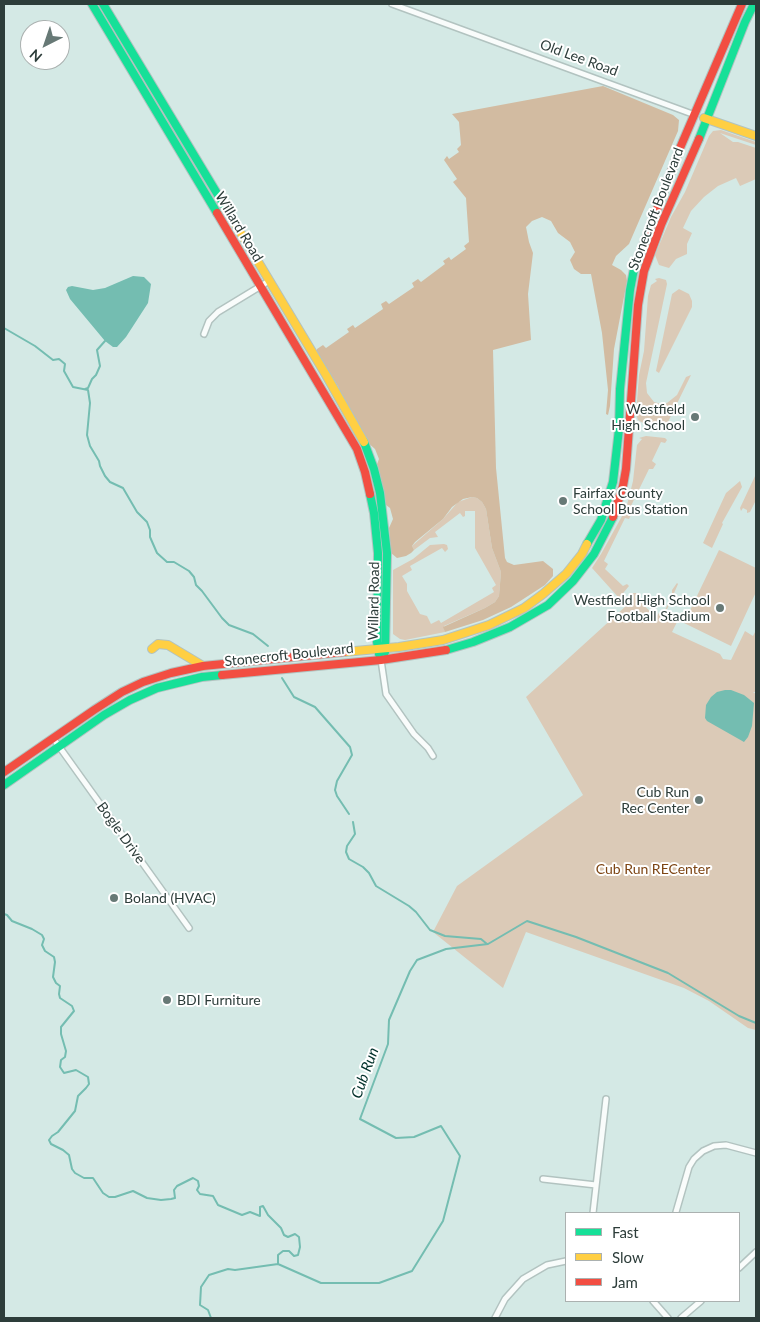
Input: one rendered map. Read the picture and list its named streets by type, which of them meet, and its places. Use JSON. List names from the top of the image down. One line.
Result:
{"streets":{"main road":["Old Lee Road","Stonecroft Boulevard","Willard Road"],"street":["Bogle Drive"]},"crossings":[["Old Lee Road","Stonecroft Boulevard"],["Stonecroft Boulevard","Willard Road"],["Stonecroft Boulevard","Bogle Drive"]],"water":["Cub Run"],"parks":["Cub Run RECenter"],"places":["Westfield High School","Fairfax County School Bus Station","Westfield High School Football Stadium","Cub Run Rec Center","Boland (HVAC)","BDI Furniture"],"legend":["Fast","Slow","Jam"],"north":"bottom left"}
